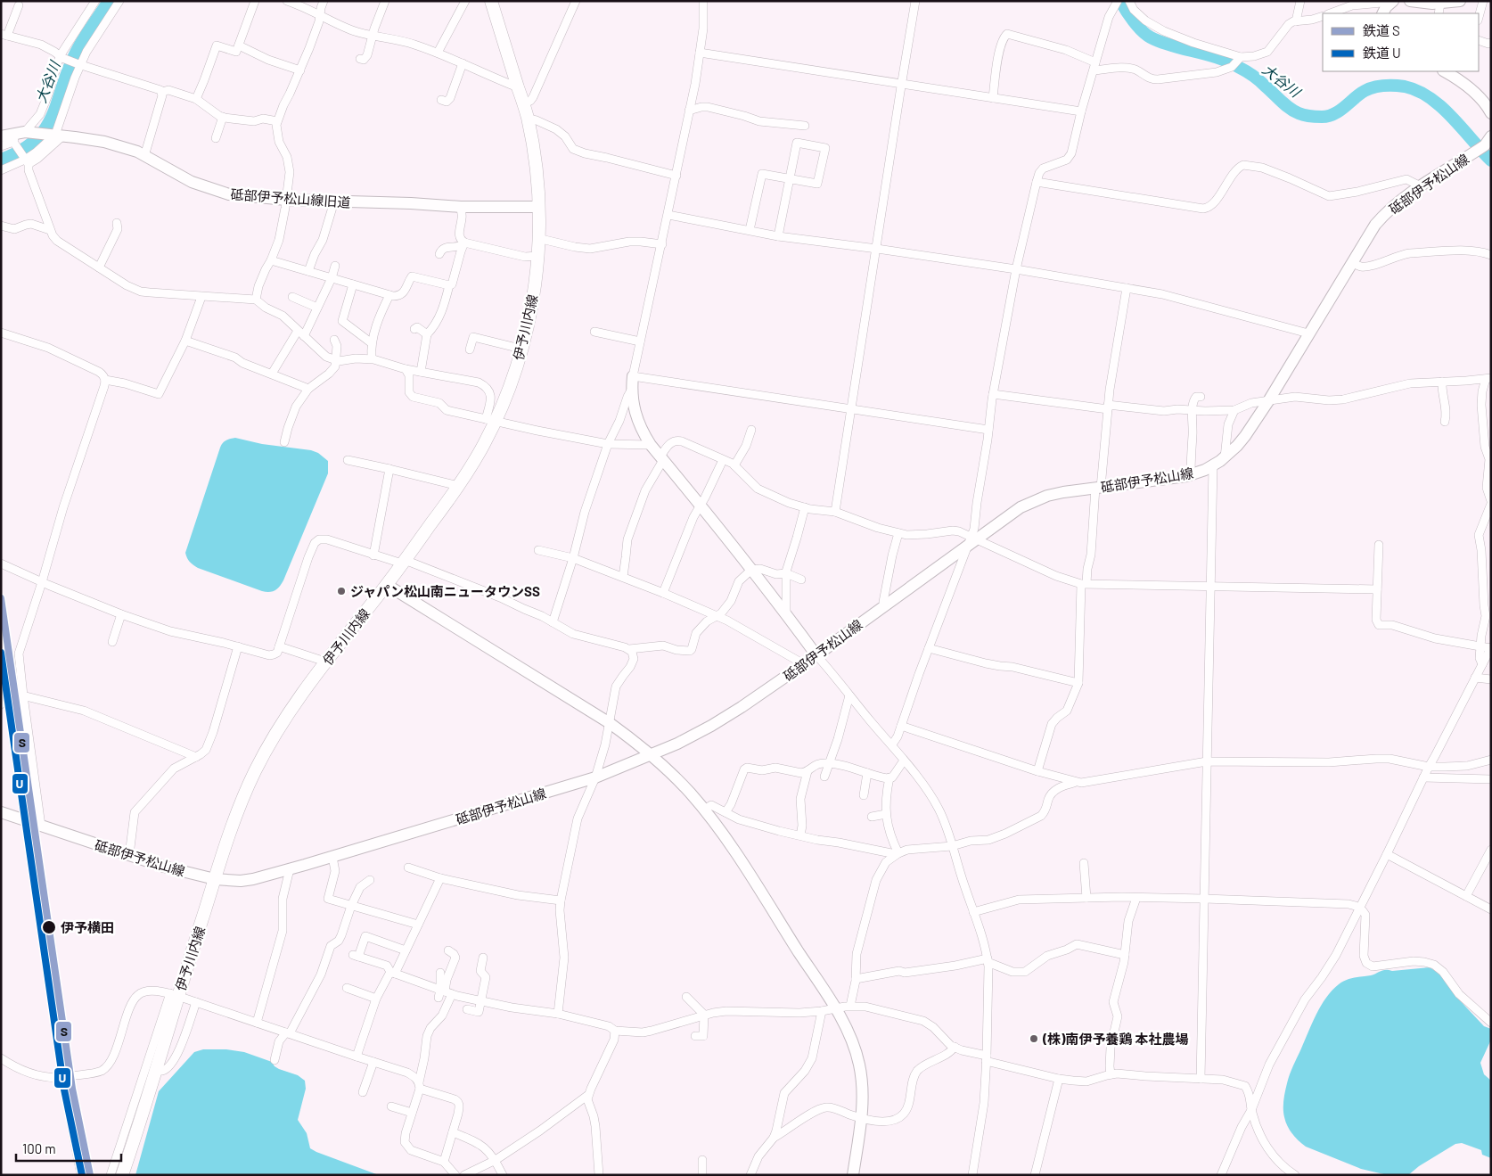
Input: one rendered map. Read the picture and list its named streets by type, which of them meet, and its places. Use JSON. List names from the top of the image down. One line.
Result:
{"streets":{"main road":["砥部伊予松山線","砥部伊予松山線旧道","伊予川内線"]},"crossings":[["砥部伊予松山線","伊予川内線"],["砥部伊予松山線旧道","伊予川内線"]],"water":["大谷川"],"places":["ジャパン松山南ニュータウンSS","伊予横田","(株)南伊予養鶏 本社農場"],"lines":["rail line S","rail line U"],"legend":["鉄道 S","鉄道 U"],"scale_bar":"100 m"}
